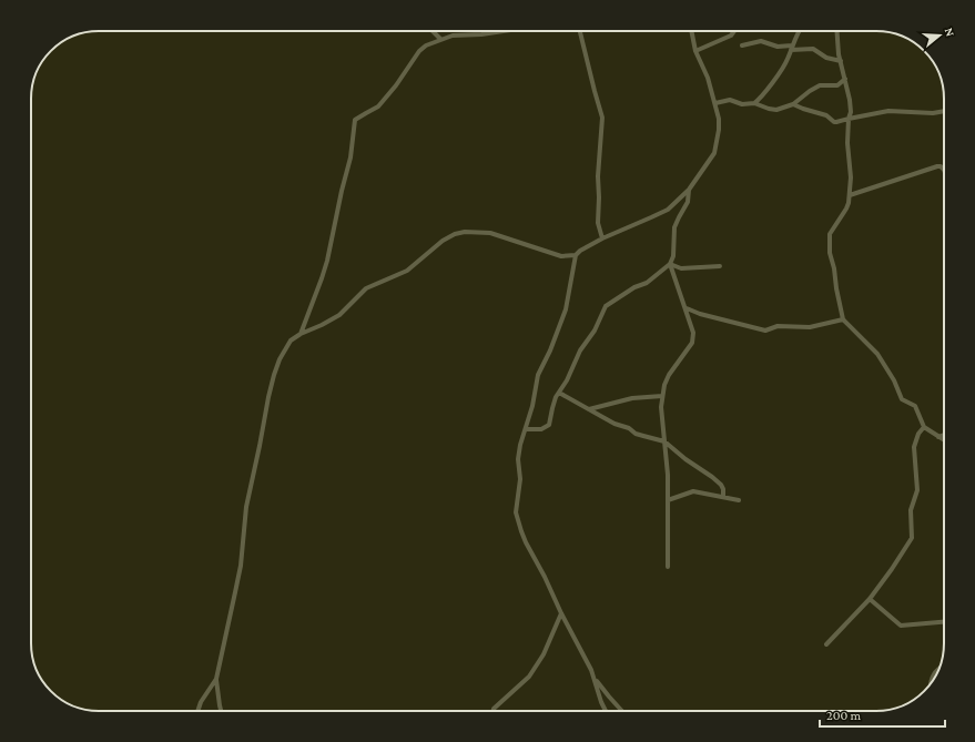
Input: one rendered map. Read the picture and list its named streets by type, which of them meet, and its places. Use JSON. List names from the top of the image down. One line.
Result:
{"scale_bar":"200 m","north":"right"}
